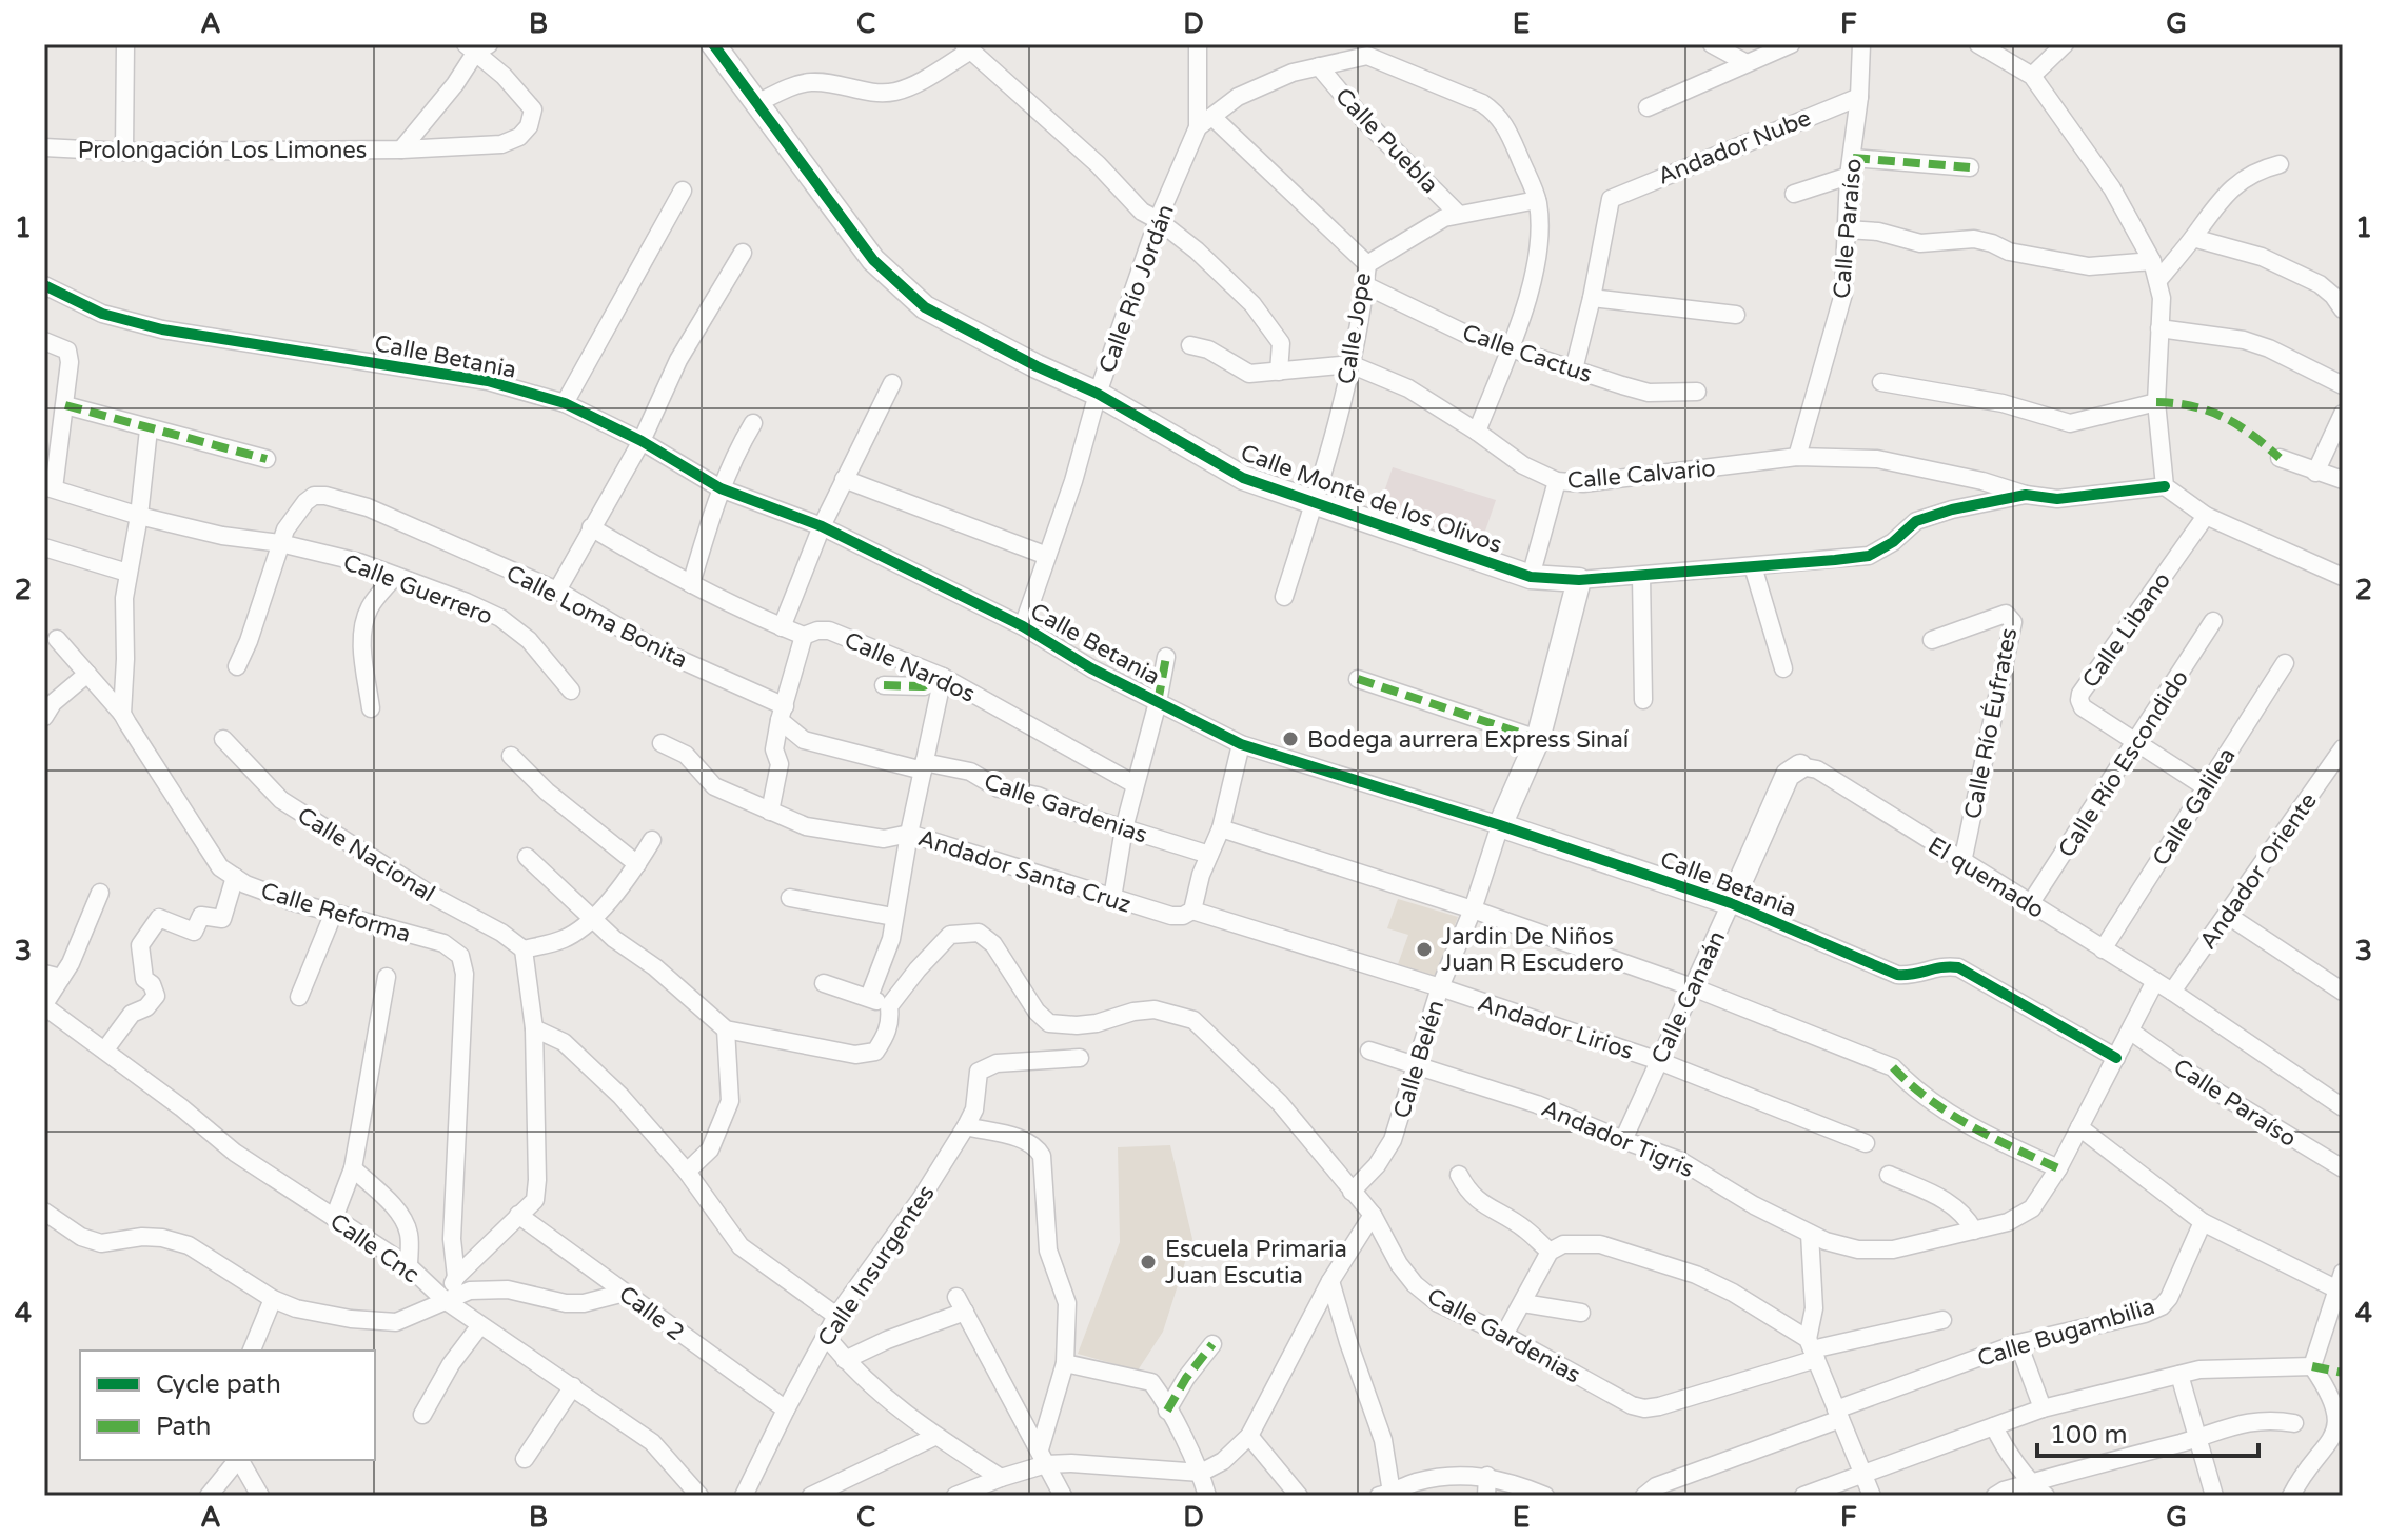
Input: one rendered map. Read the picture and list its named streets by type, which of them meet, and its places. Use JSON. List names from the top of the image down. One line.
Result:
{"streets":{"street":["Calle Puebla","Andador Nube","Prolongación Los Limones","Calle Paraíso","Calle Río Jordán","Calle Jope","Calle Cactus","Calle Betania","Calle Calvario","Calle Monte de los Olivos","Calle Guerrero","Calle Loma Bonita","Calle Libano","Calle Nardos","Calle Río Éufrates","Calle Río Escondido","Calle Galilea","Calle Gardenias","Calle Nacional","Andador Santa Cruz","Andador Oriente","El quemado","Calle Reforma","Calle Canaán","Andador Lirios","Calle Belén","Andador Tigris","Calle Cnc","Calle Insurgentes","Calle 2","Calle Bugambilia"]},"crossings":[["Calle Puebla","Calle Jope"],["Andador Nube","Calle Paraíso"],["Calle Paraíso","Calle Calvario"],["Calle Paraíso","Andador Tigris"],["Calle Río Jordán","Calle Jope"],["Calle Río Jordán","Calle Betania"],["Calle Río Jordán","Calle Monte de los Olivos"],["Calle Jope","Calle Cactus"],["Calle Jope","Calle Calvario"],["Calle Jope","Calle Monte de los Olivos"],["Calle Betania","Calle Canaán"],["Calle Betania","Calle Belén"],["Calle Betania","Andador Tigris"],["Calle Calvario","Calle Monte de los Olivos"],["Calle Monte de los Olivos","Calle Belén"],["Calle Guerrero","Calle Loma Bonita"],["Calle Loma Bonita","Calle Gardenias"],["Calle Libano","Calle Río Escondido"],["Calle Libano","Calle Galilea"],["Calle Río Éufrates","El quemado"],["Calle Río Escondido","El quemado"],["Calle Galilea","El quemado"],["Calle Gardenias","Calle Belén"],["Andador Santa Cruz","Andador Lirios"],["Andador Oriente","El quemado"],["El quemado","Calle Canaán"],["El quemado","Andador Tigris"],["Calle Canaán","Andador Lirios"],["Calle Canaán","Andador Tigris"],["Andador Lirios","Calle Belén"],["Calle Belén","Andador Tigris"],["Calle Insurgentes","Calle 2"]],"places":["Bodega aurrera Express Sinaí","Jardin De Niños Juan R Escudero","Escuela Primaria Juan Escutia"],"legend":["Cycle path","Path"],"scale_bar":"100 m","grid":{"columns":["A","B","C","D","E","F","G"],"rows":["1","2","3","4"]}}
